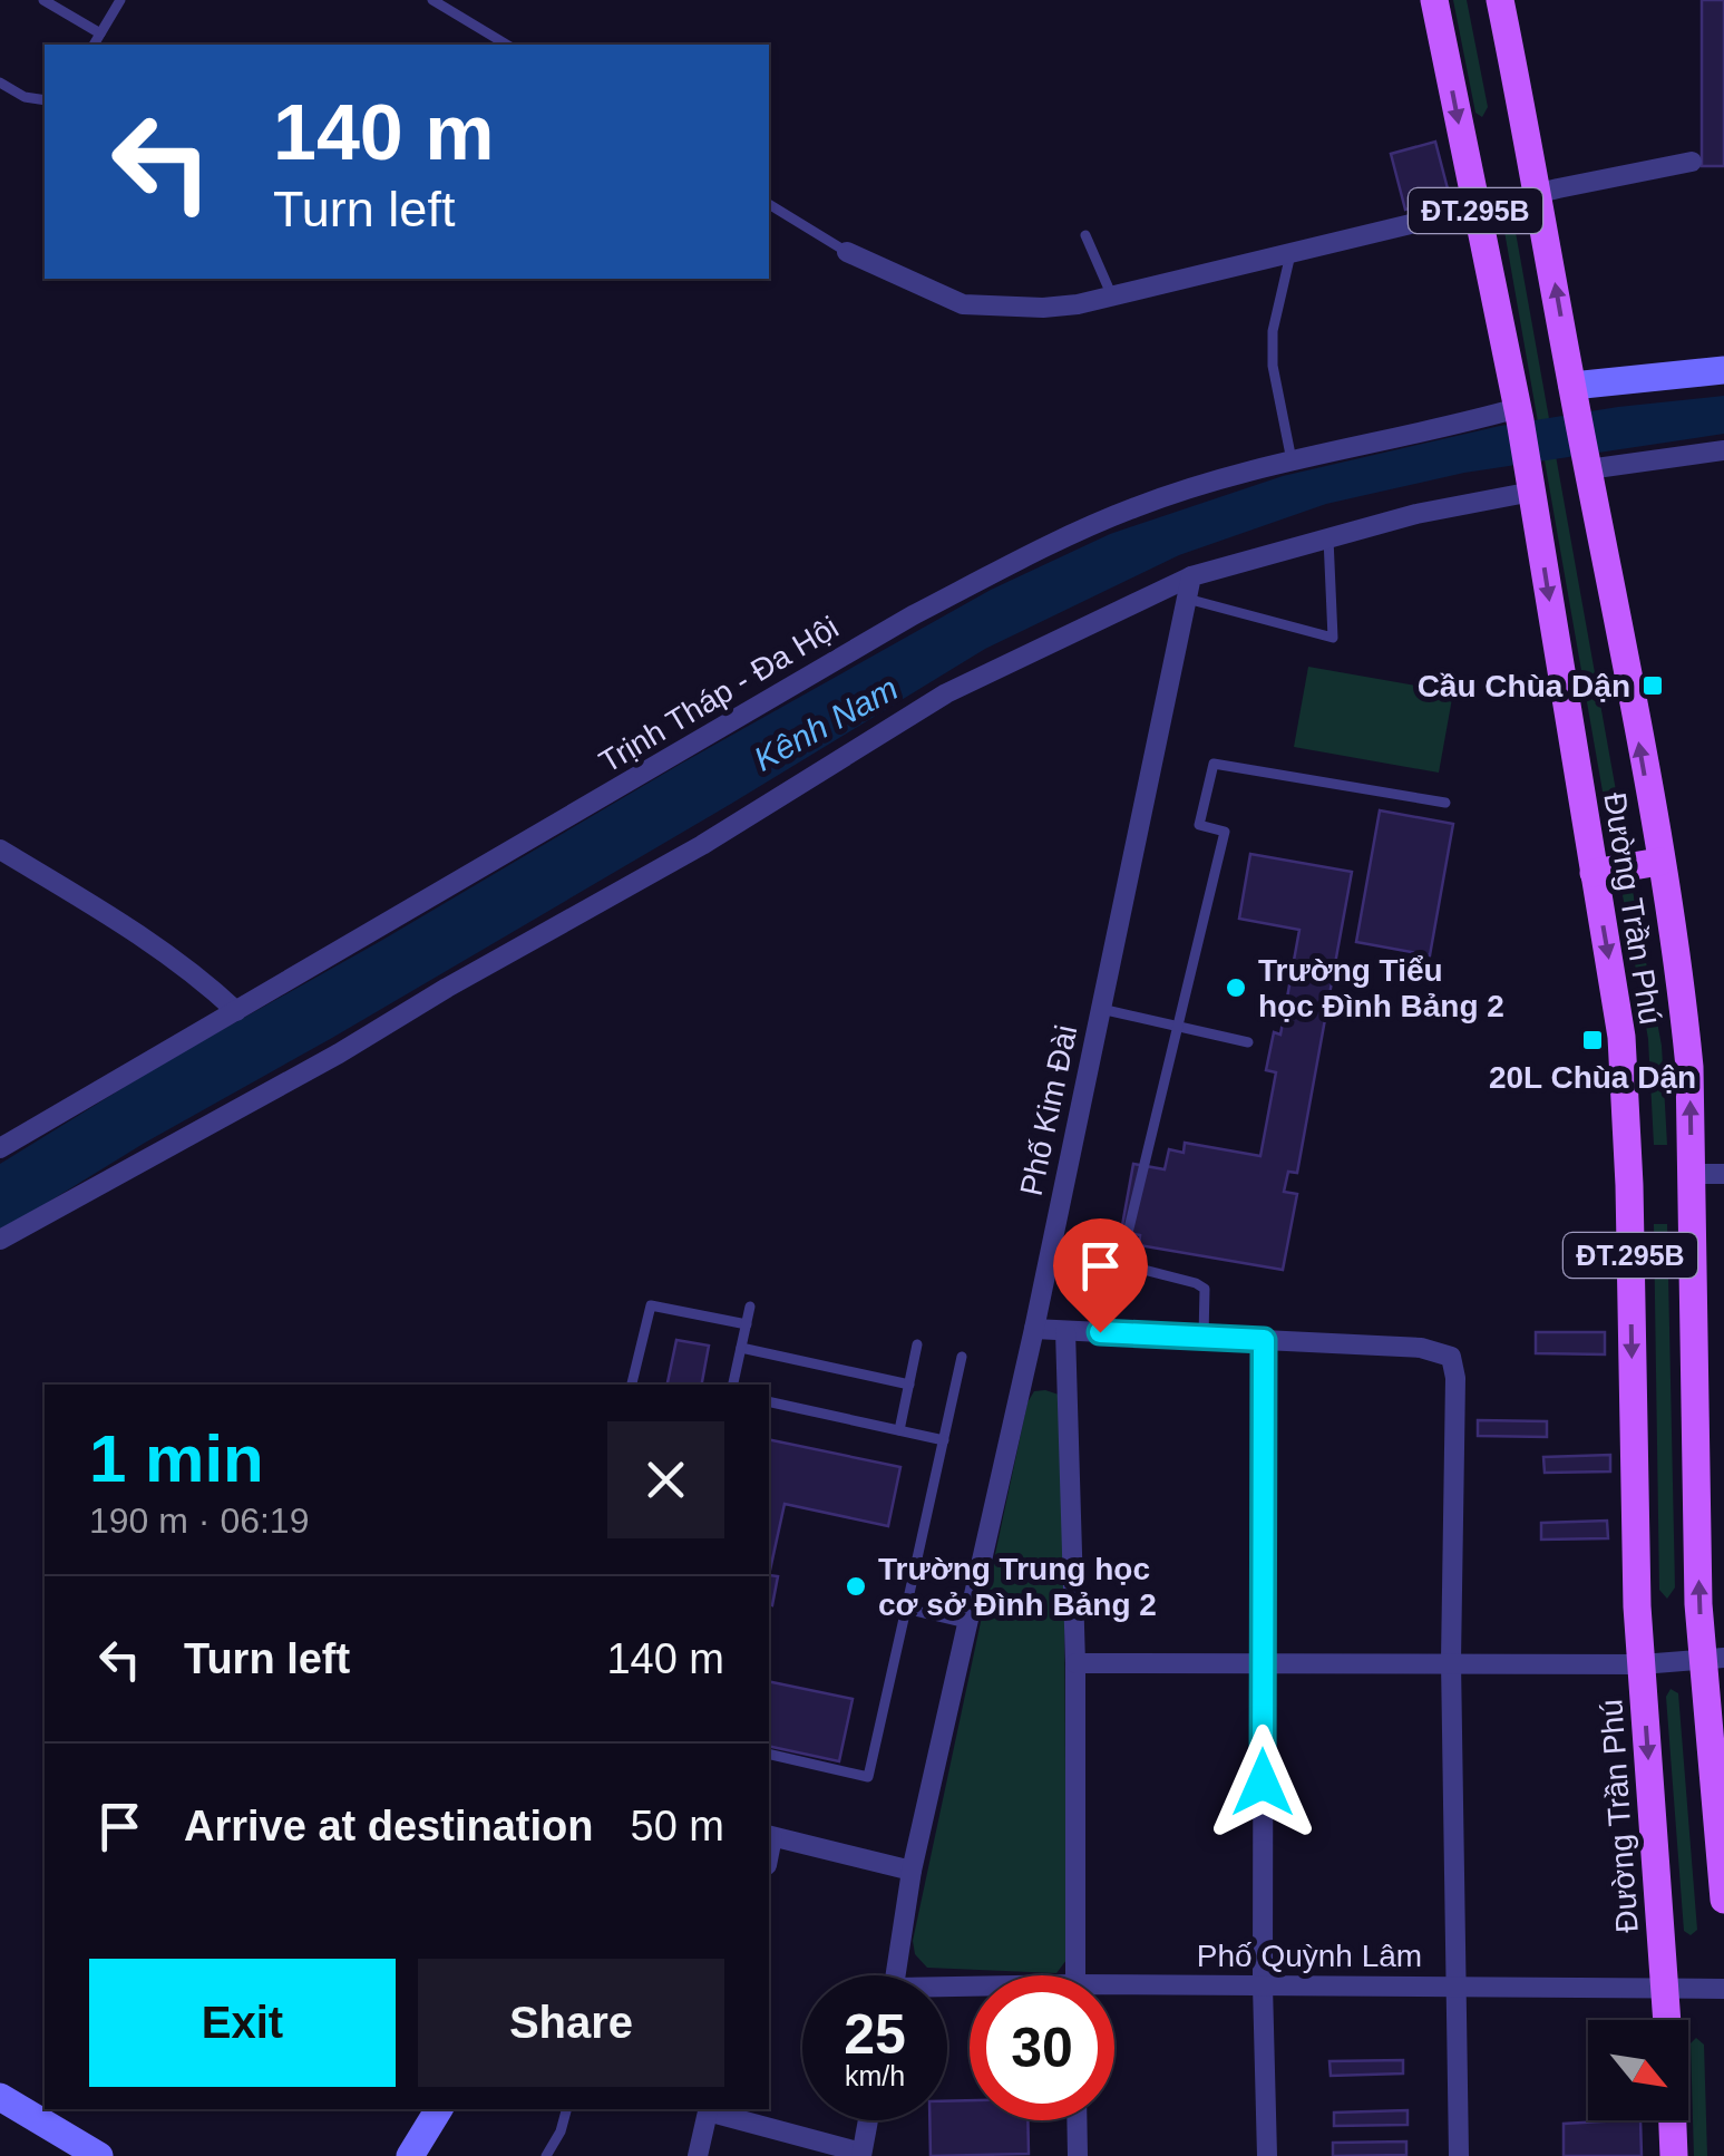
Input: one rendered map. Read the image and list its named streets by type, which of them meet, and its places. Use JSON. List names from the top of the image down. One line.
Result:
{"streets":{"main road":["ĐT.295B","Đường Trần Phú"],"street":["Trịnh Tháp - Đa Hội","Phố Kim Đài","Phố Quỳnh Lâm"]},"crossings":[["Trịnh Tháp - Đa Hội","Đường Trần Phú"],["Đường Trần Phú","Phố Quỳnh Lâm"]],"water":["Kênh Nam"],"places":{"transit":["Cầu Chùa Dận","20L Chùa Dận"],"other":["Trường Tiểu học Đình Bảng 2","Trường Trung học cơ sở Đình Bảng 2"]},"north":"bottom right","page":{"turn":["140 m","Turn left"],"heading":["1 min","190 m · 06:19"],"list":[{"name":"Turn left","value":"140 m"},{"name":"Arrive at destination","value":"50 m"}],"buttons":["Exit","Share"],"speed":"25 km/h","limit":"30"}}
